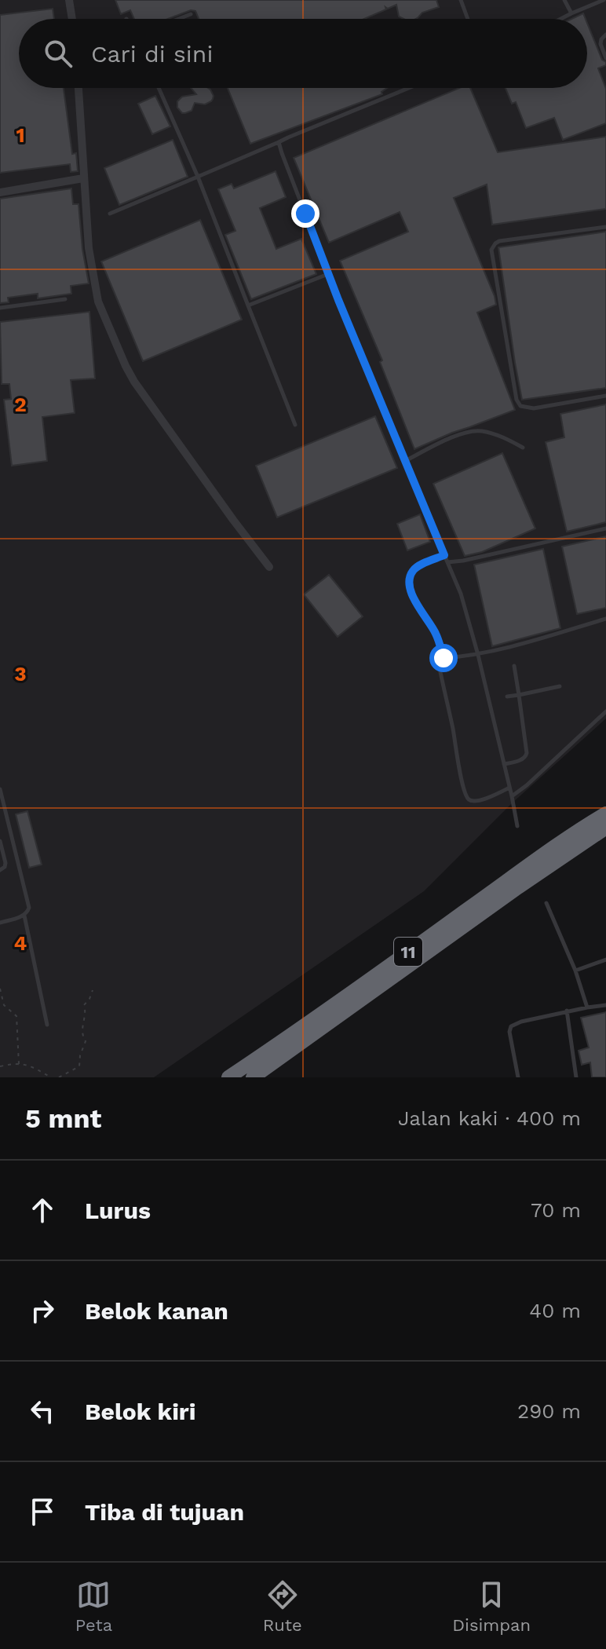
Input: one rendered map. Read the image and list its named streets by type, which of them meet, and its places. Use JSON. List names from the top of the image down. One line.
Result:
{"streets":{"highway":["11"]},"page":{"search":"Cari di sini","heading":["5 mnt","Jalan kaki · 400 m"],"list":[["Lurus","70 m"],["Belok kanan","40 m"],["Belok kiri","290 m"],"Tiba di tujuan"],"nav":["Peta","Rute","Disimpan"]},"grid":{"rows":["1","2","3","4"]}}
